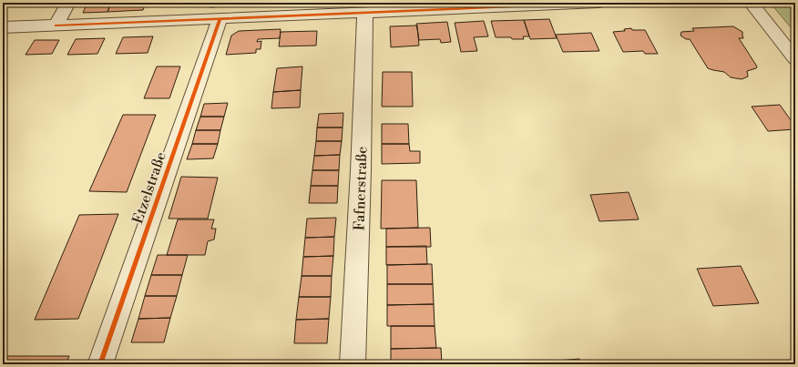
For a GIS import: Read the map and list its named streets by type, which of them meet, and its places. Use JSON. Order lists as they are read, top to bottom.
{
  "streets": {
    "street": ["Etzelstraße", "Fafnerstraße"]
  }
}
